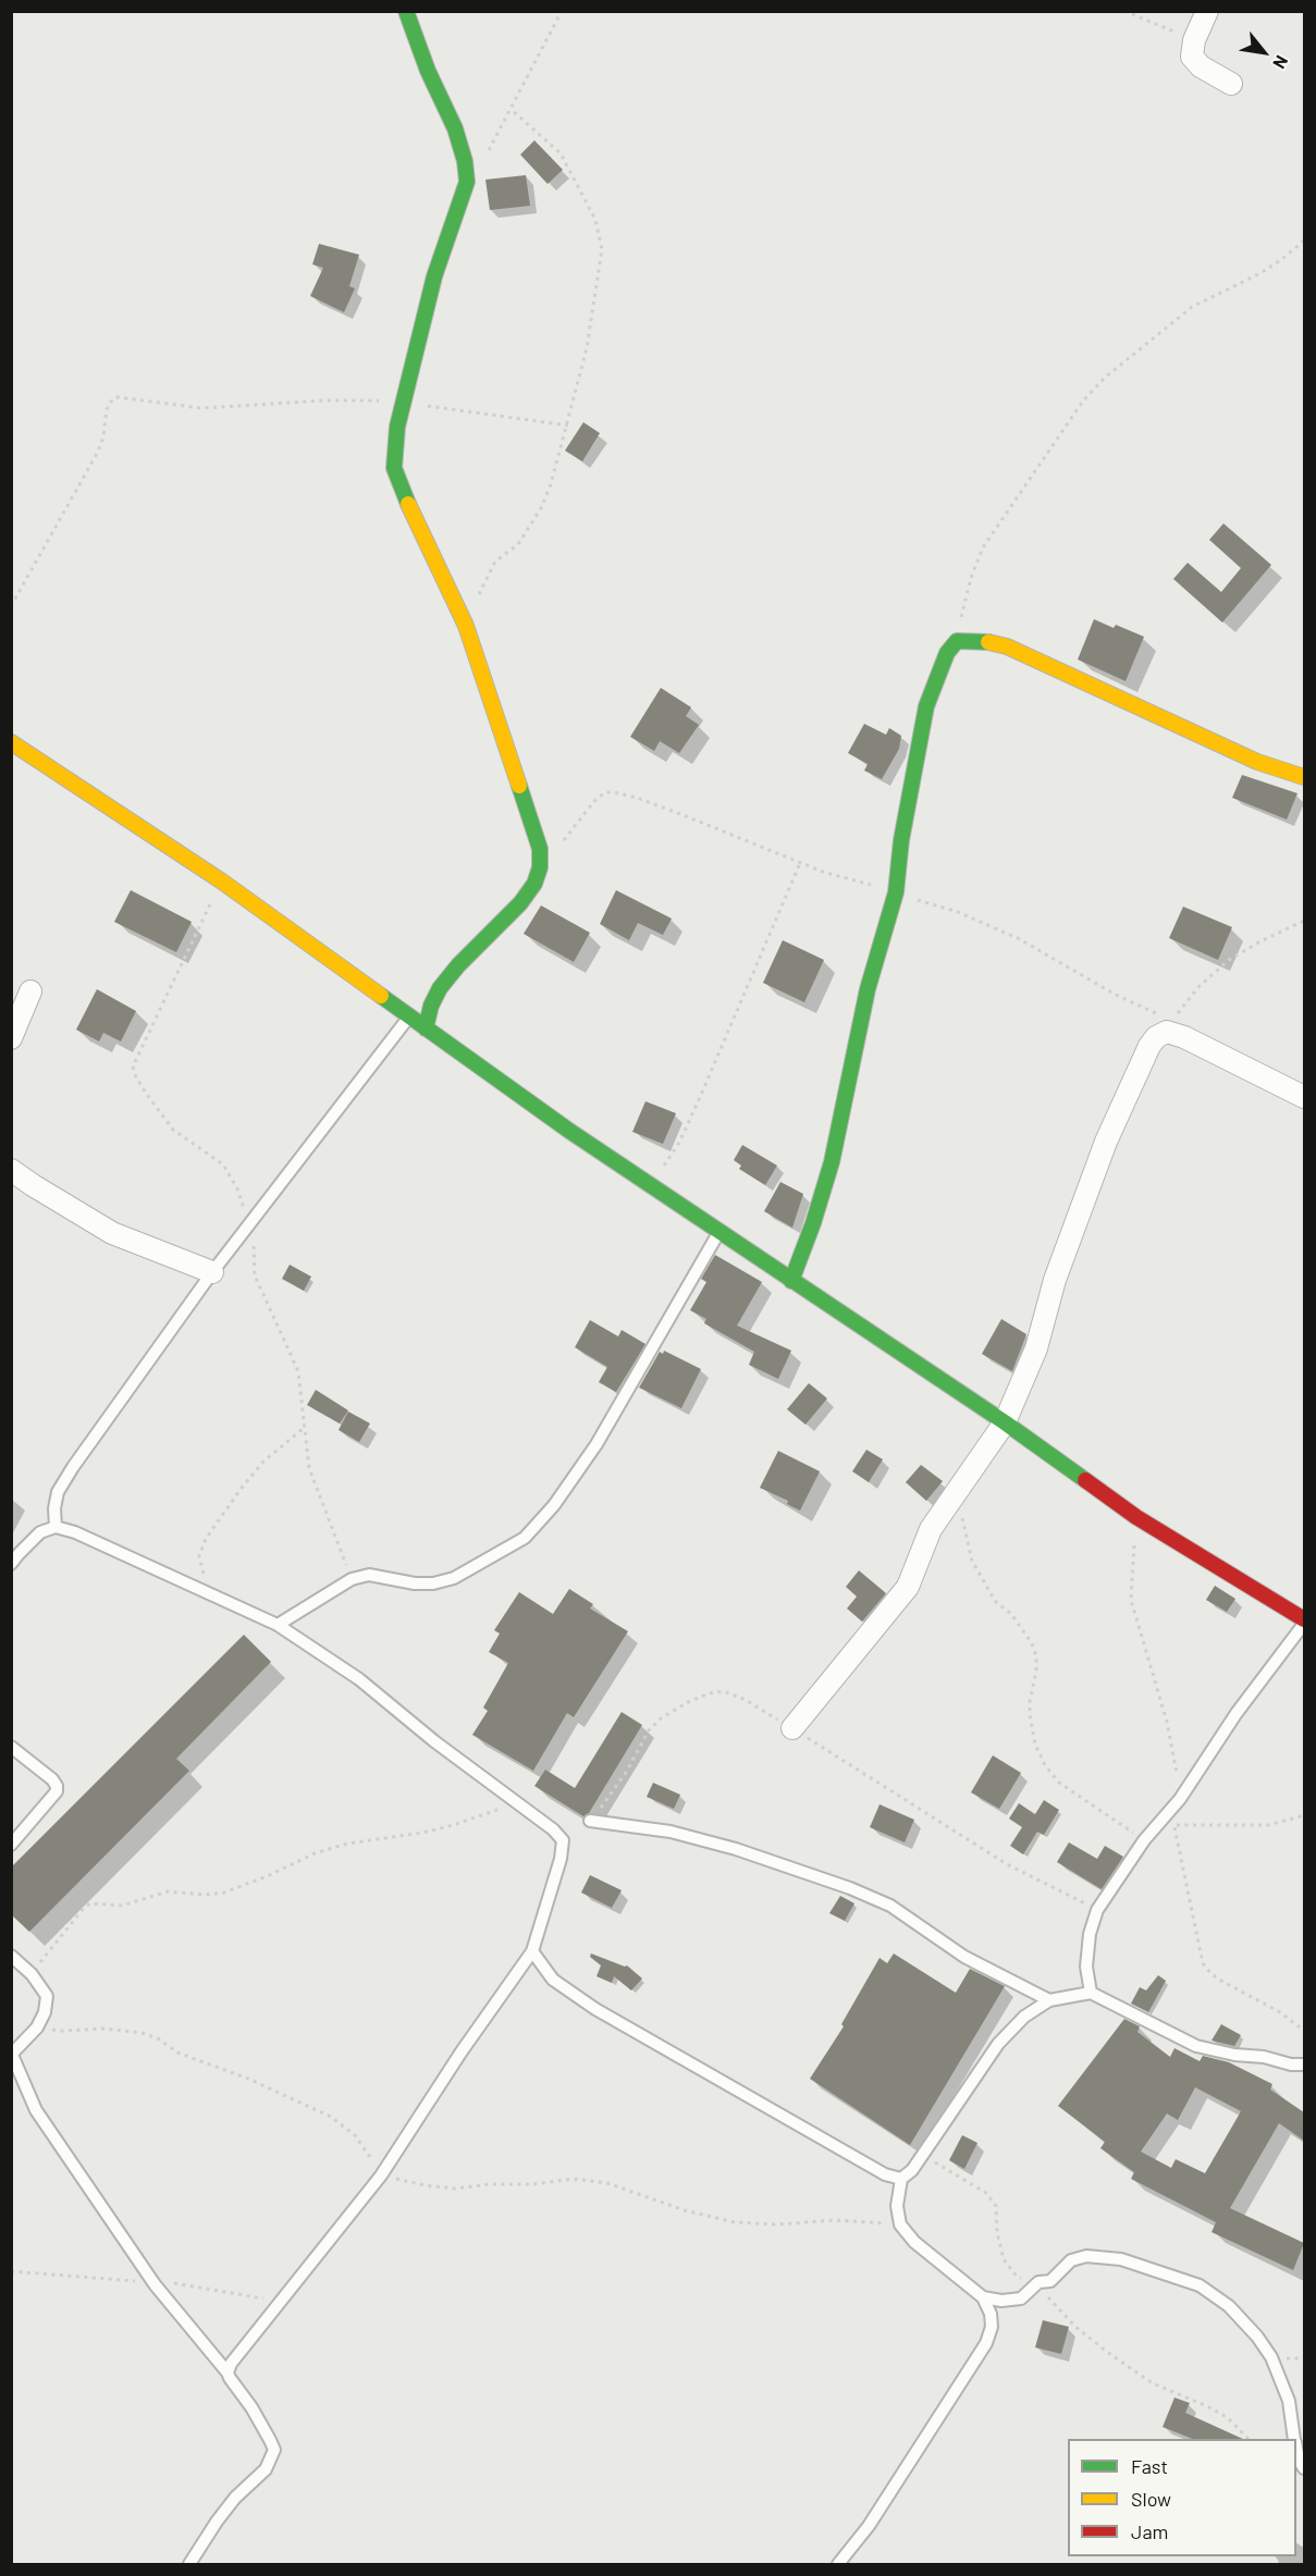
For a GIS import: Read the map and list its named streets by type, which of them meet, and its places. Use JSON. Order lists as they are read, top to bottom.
{
  "legend": ["Fast", "Slow", "Jam"],
  "north": "bottom right"
}
